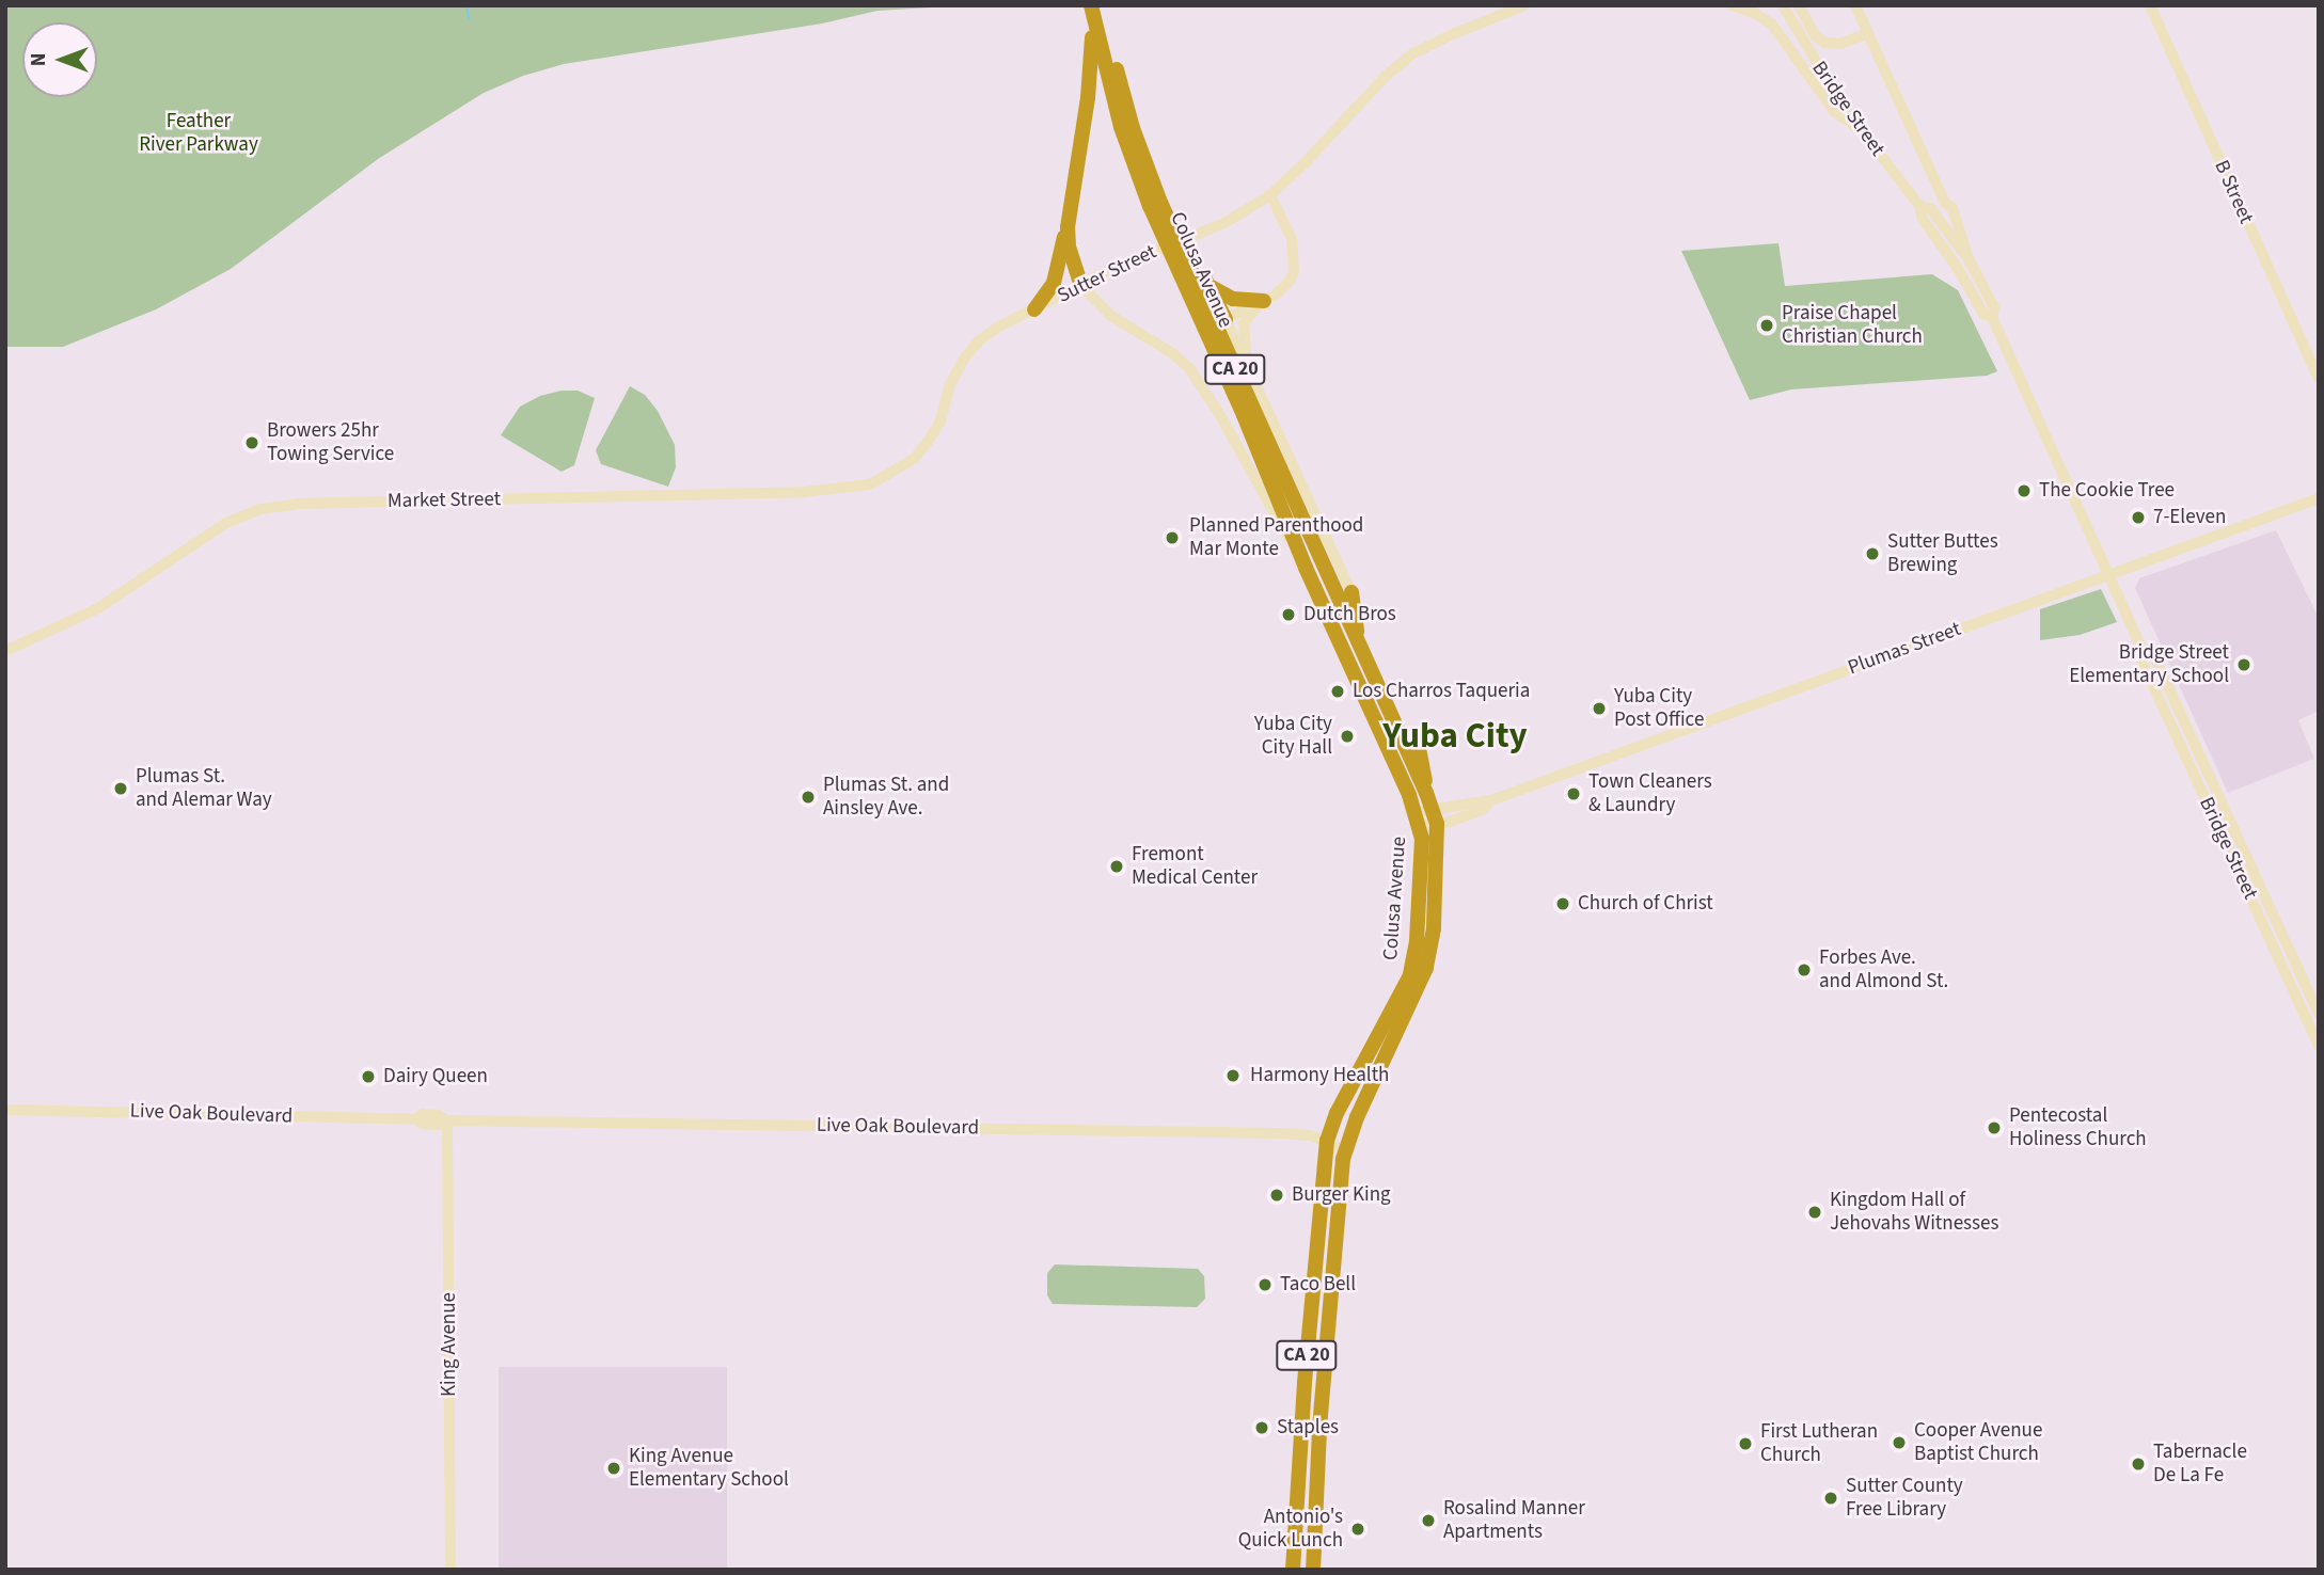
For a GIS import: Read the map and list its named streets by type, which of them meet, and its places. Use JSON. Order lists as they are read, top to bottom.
{
  "streets": {
    "highway": ["Colusa Avenue", "CA 20"],
    "main road": [
      "Bridge Street",
      "B Street",
      "Sutter Street",
      "Market Street",
      "Plumas Street",
      "Live Oak Boulevard",
      "King Avenue"
    ]
  },
  "crossings": [
    ["Bridge Street", "Plumas Street"],
    ["Colusa Avenue", "Plumas Street"],
    ["Colusa Avenue", "Live Oak Boulevard"],
    ["Sutter Street", "Market Street"],
    ["Live Oak Boulevard", "King Avenue"]
  ],
  "districts": ["Yuba City"],
  "parks": ["Feather River Parkway"],
  "places": [
    "Praise Chapel Christian Church",
    "Browers 25hr Towing Service",
    "The Cookie Tree",
    "7-Eleven",
    "Planned Parenthood Mar Monte",
    "Sutter Buttes Brewing",
    "Dutch Bros",
    "Bridge Street Elementary School",
    "Los Charros Taqueria",
    "Yuba City Post Office",
    "Yuba City City Hall",
    "Plumas St. and Alemar Way",
    "Town Cleaners & Laundry",
    "Plumas St. and Ainsley Ave.",
    "Fremont Medical Center",
    "Church of Christ",
    "Forbes Ave. and Almond St.",
    "Harmony Health",
    "Dairy Queen",
    "Pentecostal Holiness Church",
    "Burger King",
    "Kingdom Hall of Jehovahs Witnesses",
    "Taco Bell",
    "Staples",
    "Cooper Avenue Baptist Church",
    "First Lutheran Church",
    "Tabernacle De La Fe",
    "King Avenue Elementary School",
    "Sutter County Free Library",
    "Rosalind Manner Apartments",
    "Antonio's Quick Lunch"
  ],
  "north": "left"
}
